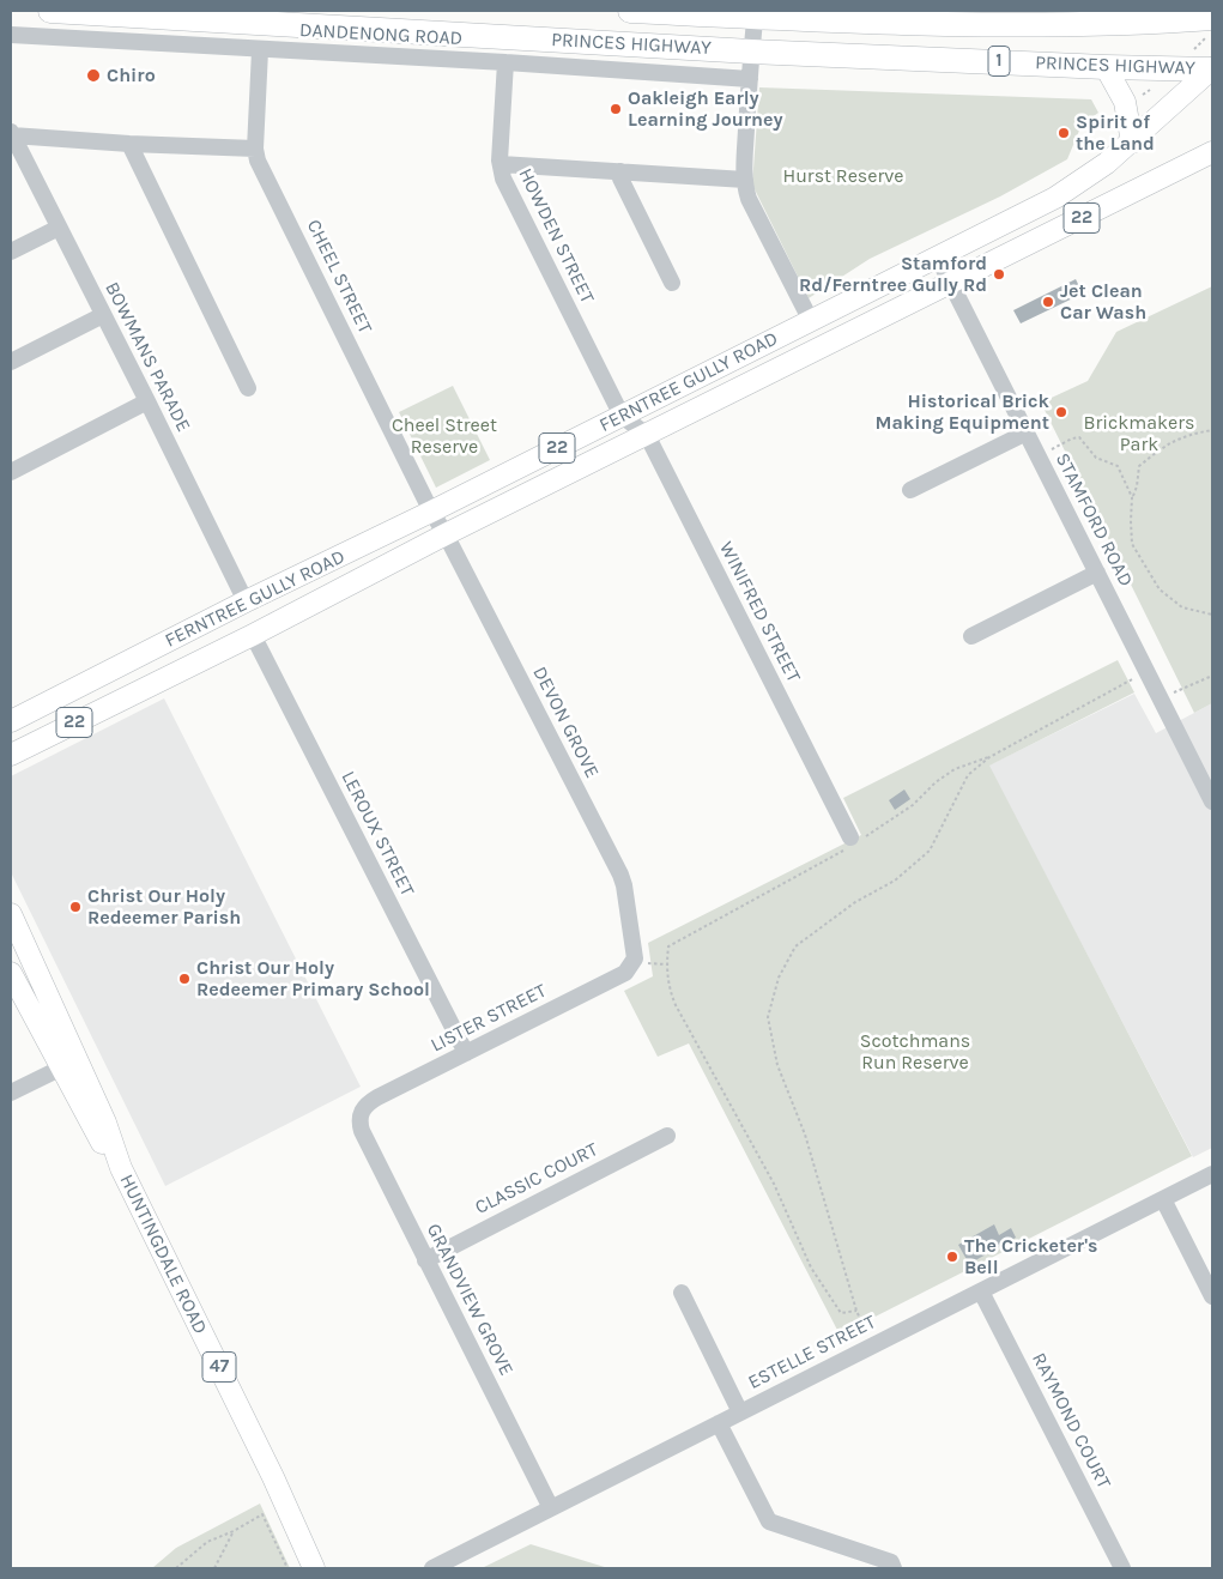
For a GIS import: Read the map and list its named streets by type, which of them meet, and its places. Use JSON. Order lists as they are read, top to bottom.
{
  "streets": {
    "highway": ["PRINCES HIGHWAY", "1"],
    "main road": [
      "22",
      "FERNTREE GULLY ROAD",
      "HUNTINGDALE ROAD",
      "47"
    ],
    "street": [
      "DANDENONG ROAD",
      "HOWDEN STREET",
      "CHEEL STREET",
      "BOWMANS PARADE",
      "STAMFORD ROAD",
      "WINIFRED STREET",
      "DEVON GROVE",
      "LEROUX STREET",
      "LISTER STREET",
      "CLASSIC COURT",
      "GRANDVIEW GROVE",
      "ESTELLE STREET",
      "RAYMOND COURT"
    ]
  },
  "crossings": [
    ["DANDENONG ROAD", "HOWDEN STREET"],
    ["DANDENONG ROAD", "CHEEL STREET"],
    ["PRINCES HIGHWAY", "FERNTREE GULLY ROAD"],
    ["HOWDEN STREET", "FERNTREE GULLY ROAD"],
    ["HOWDEN STREET", "WINIFRED STREET"],
    ["CHEEL STREET", "FERNTREE GULLY ROAD"],
    ["CHEEL STREET", "DEVON GROVE"],
    ["BOWMANS PARADE", "FERNTREE GULLY ROAD"],
    ["FERNTREE GULLY ROAD", "STAMFORD ROAD"],
    ["FERNTREE GULLY ROAD", "WINIFRED STREET"],
    ["FERNTREE GULLY ROAD", "DEVON GROVE"],
    ["FERNTREE GULLY ROAD", "LEROUX STREET"],
    ["DEVON GROVE", "LISTER STREET"],
    ["LEROUX STREET", "LISTER STREET"],
    ["LISTER STREET", "GRANDVIEW GROVE"],
    ["CLASSIC COURT", "GRANDVIEW GROVE"],
    ["GRANDVIEW GROVE", "ESTELLE STREET"],
    ["ESTELLE STREET", "RAYMOND COURT"]
  ],
  "parks": [
    "Hurst Reserve",
    "Brickmakers Park",
    "Cheel Street Reserve",
    "Scotchmans Run Reserve"
  ],
  "places": [
    "Chiro",
    "Oakleigh Early Learning Journey",
    "Spirit of the Land",
    "Stamford Rd/Ferntree Gully Rd",
    "Jet Clean Car Wash",
    "Historical Brick Making Equipment",
    "Christ Our Holy Redeemer Parish",
    "Christ Our Holy Redeemer Primary School",
    "The Cricketer's Bell"
  ]
}
